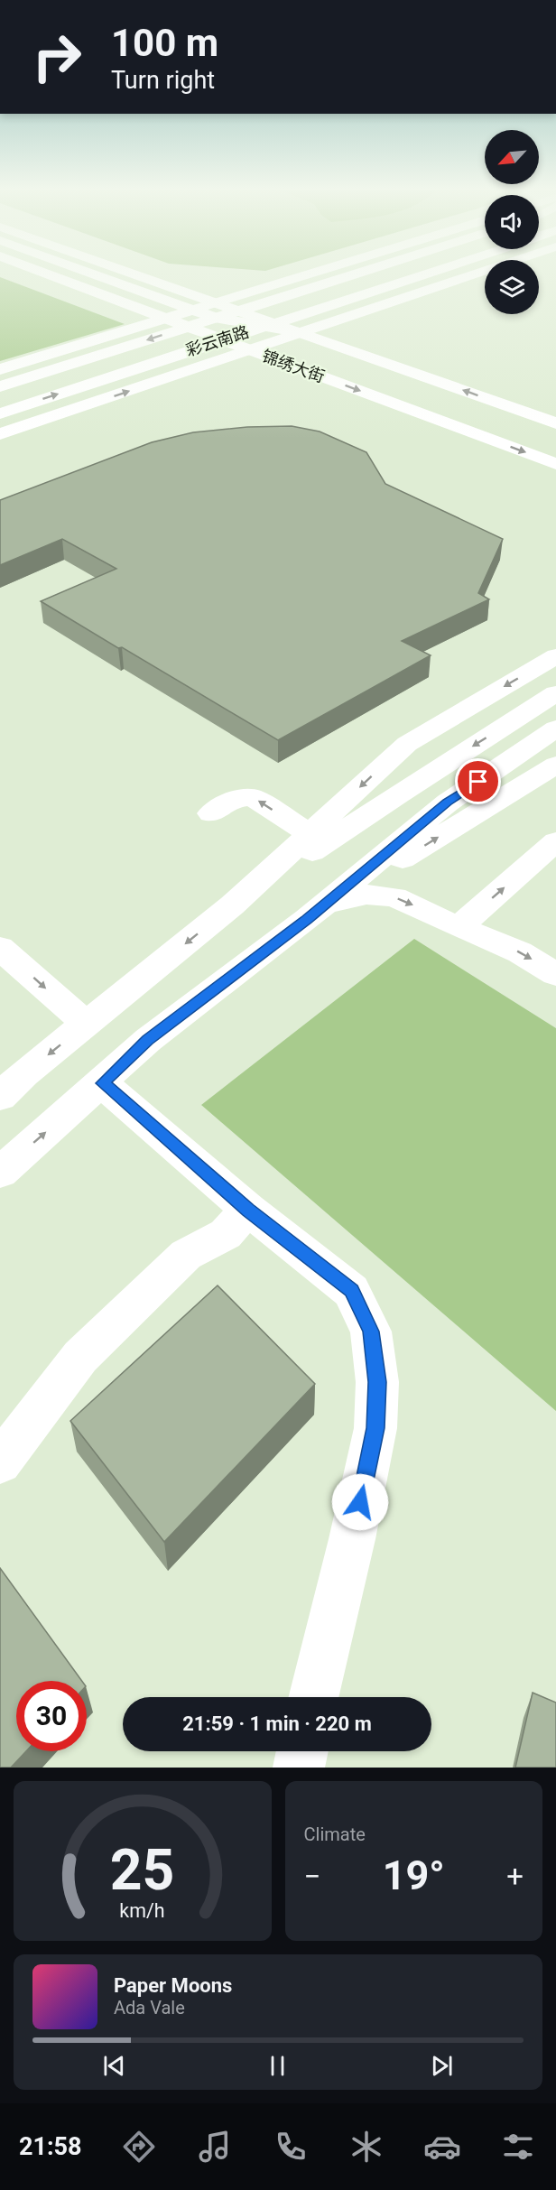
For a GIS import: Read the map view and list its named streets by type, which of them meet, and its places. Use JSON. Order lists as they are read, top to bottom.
{
  "streets": {
    "street": ["彩云南路", "锦绣大街"]
  },
  "crossings": [
    ["彩云南路", "锦绣大街"]
  ],
  "north": "bottom left",
  "page": {
    "turn": ["100 m", "Turn right"],
    "limit": "30",
    "trip": "21:59 · 1 min · 220 m",
    "tile": "Climate",
    "heat": ["−", "19°", "+"],
    "song": ["Paper Moons", "Ada Vale"],
    "tabs": "21:58",
    "gauge": ["25", "km/h"]
  }
}
